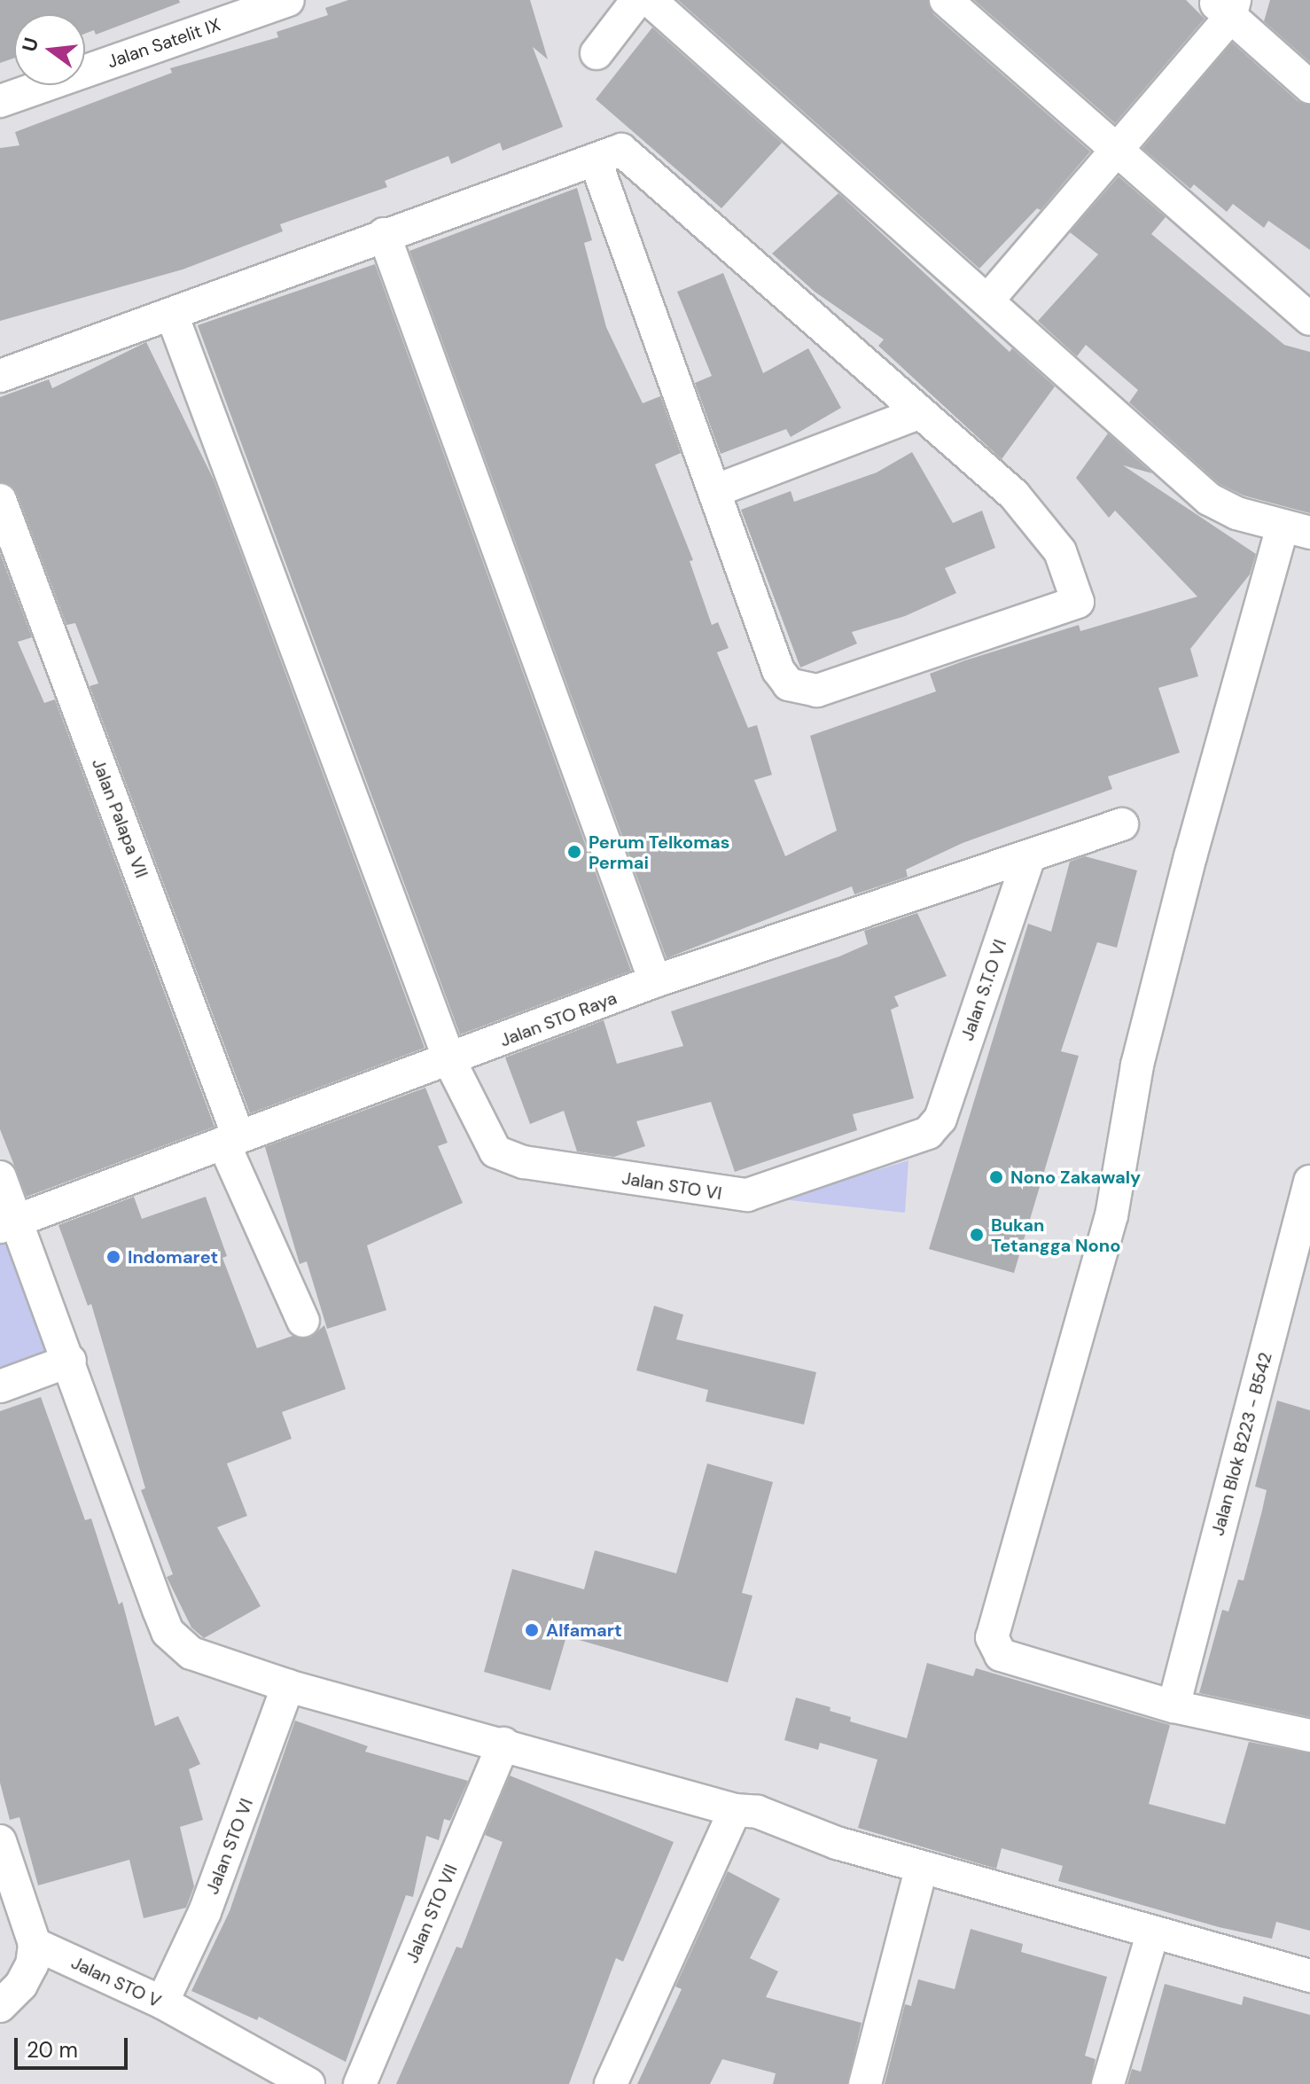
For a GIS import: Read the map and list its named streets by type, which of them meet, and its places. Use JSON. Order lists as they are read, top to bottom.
{
  "streets": {
    "street": [
      "Jalan Satelit IX",
      "Jalan Palapa VII",
      "Jalan S.T.O VI",
      "Jalan STO Raya",
      "Jalan STO VI",
      "Jalan Blok B223 - B542",
      "Jalan STO VII",
      "Jalan STO V"
    ]
  },
  "crossings": [
    ["Jalan Palapa VII", "Jalan STO Raya"],
    ["Jalan S.T.O VI", "Jalan STO Raya"],
    ["Jalan S.T.O VI", "Jalan STO VI"],
    ["Jalan STO Raya", "Jalan STO VI"],
    ["Jalan STO VI", "Jalan STO V"]
  ],
  "places": [
    "Perum Telkomas Permai",
    "Nono Zakawaly",
    "Bukan Tetangga Nono",
    "Indomaret",
    "Alfamart"
  ],
  "scale_bar": "20 m",
  "north": "left"
}
